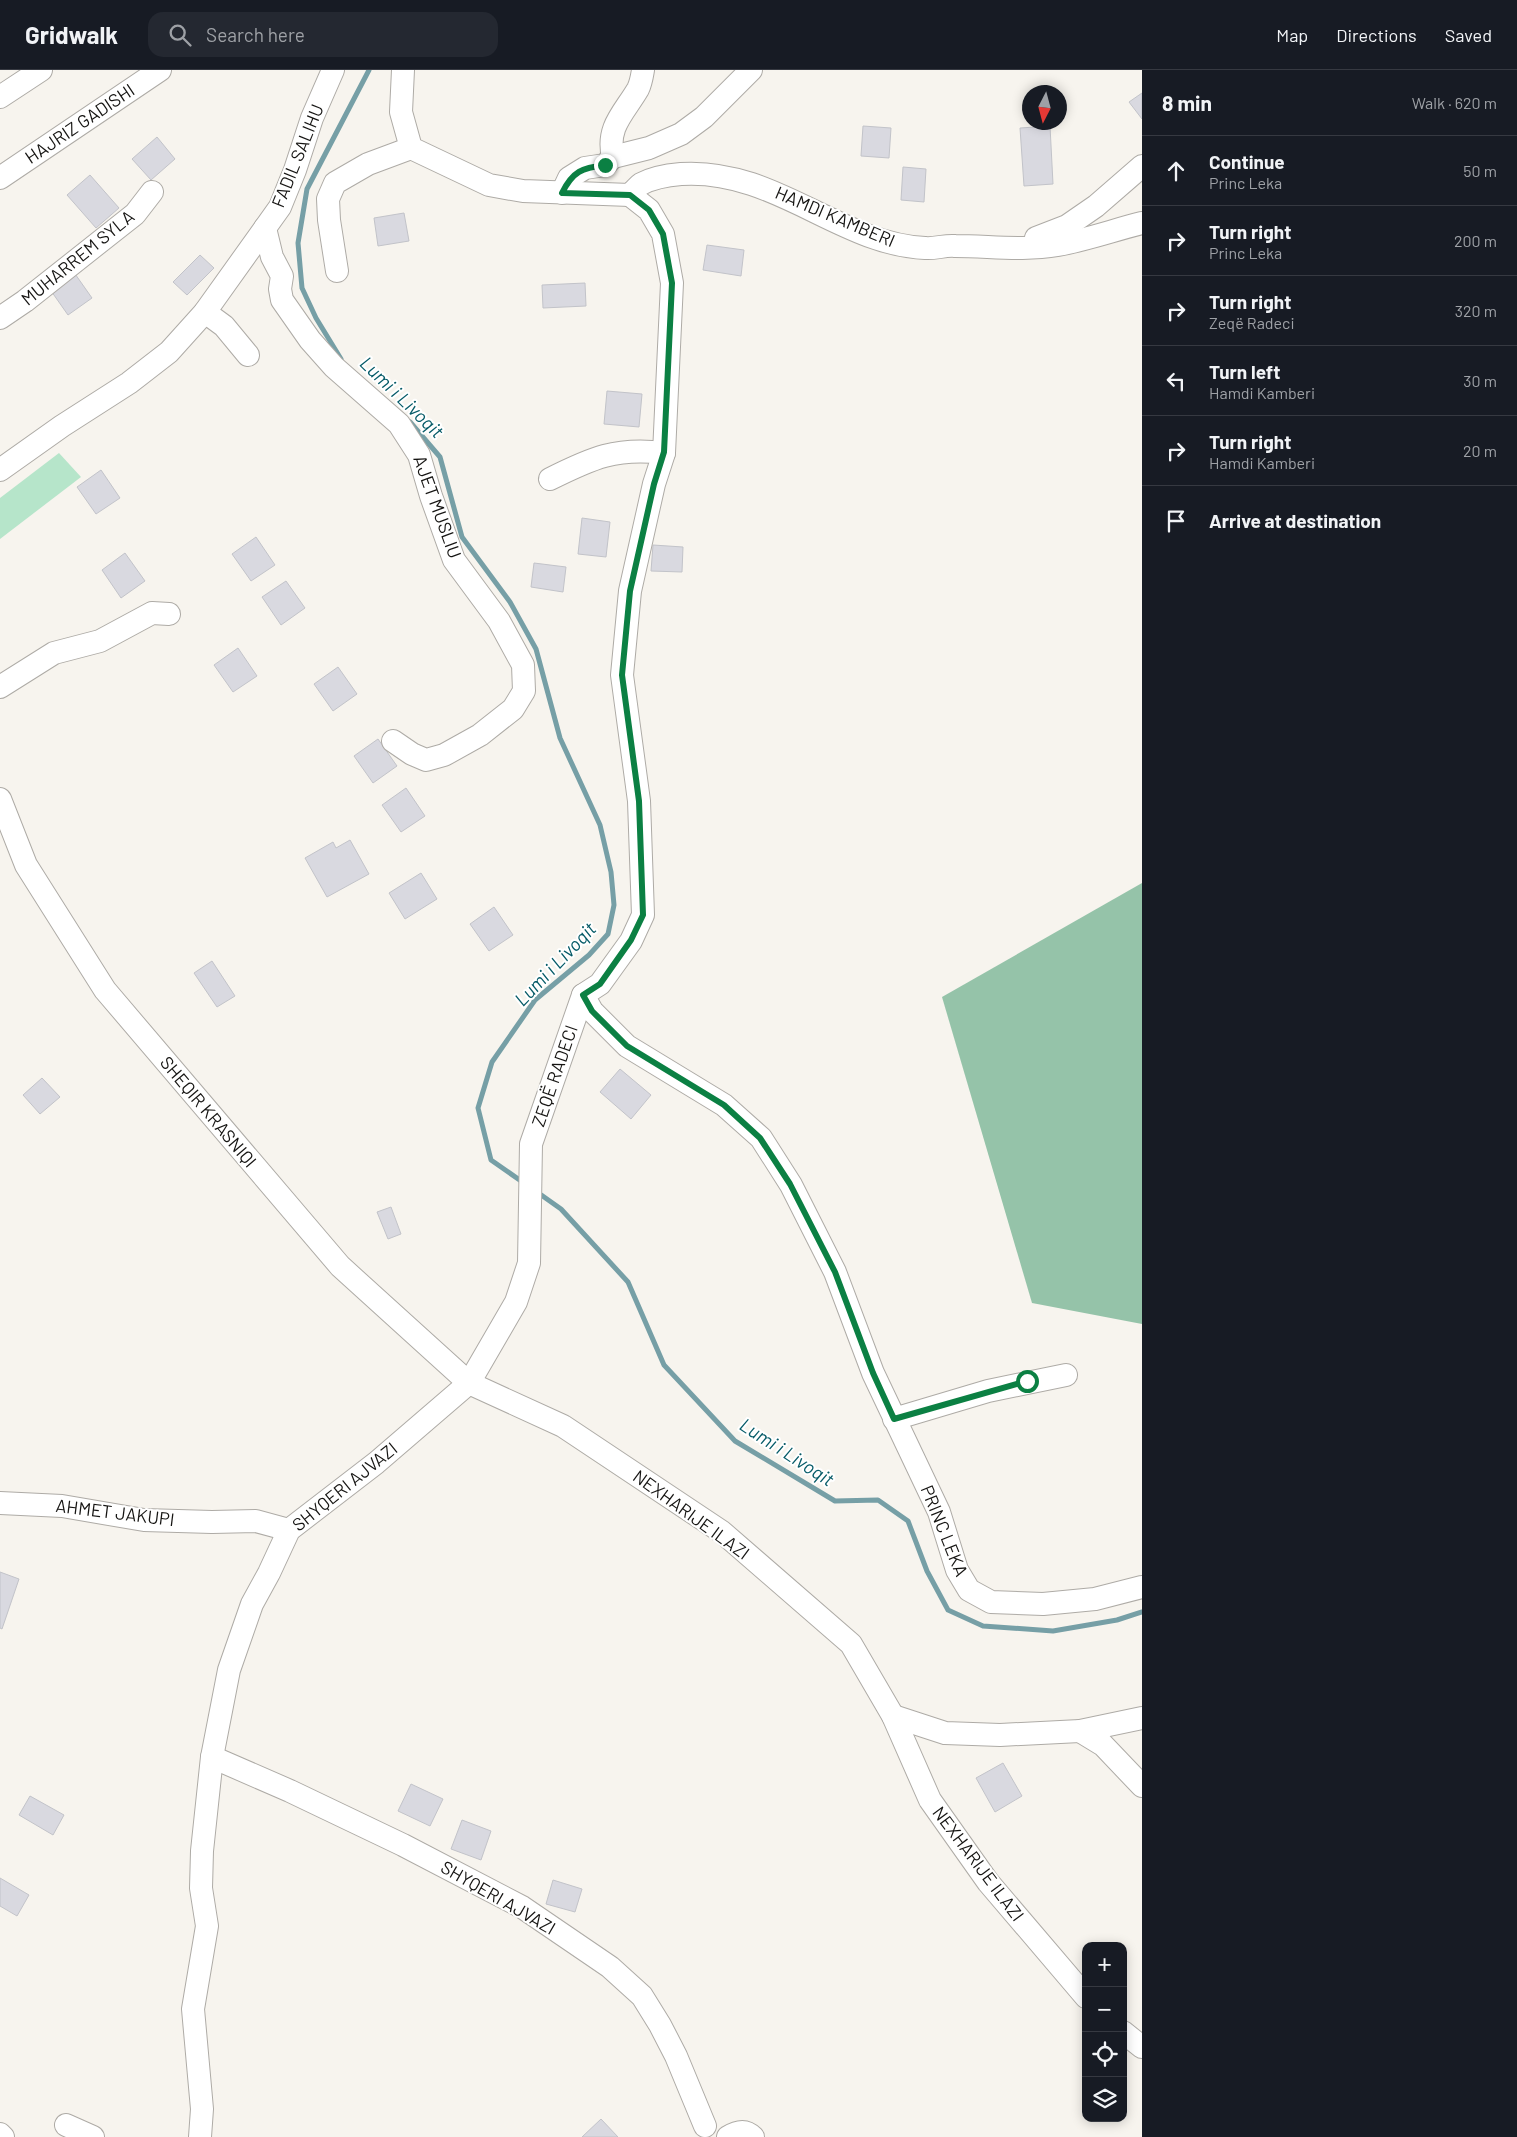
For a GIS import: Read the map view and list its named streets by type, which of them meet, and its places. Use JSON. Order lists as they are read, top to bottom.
{
  "streets": {
    "street": [
      "HAJRIZ GADISHI",
      "FADIL SALIHU",
      "HAMDI KAMBERI",
      "MUHARREM SYLA",
      "AJET MUSLIU",
      "ZEQË RADECI",
      "SHEQIR KRASNIQI",
      "SHYQERI AJVAZI",
      "AHMET JAKUPI",
      "NEXHARIJE ILAZI",
      "PRINC LEKA"
    ]
  },
  "crossings": [
    ["FADIL SALIHU", "AJET MUSLIU"],
    ["ZEQË RADECI", "SHEQIR KRASNIQI"],
    ["ZEQË RADECI", "SHYQERI AJVAZI"],
    ["ZEQË RADECI", "NEXHARIJE ILAZI"],
    ["ZEQË RADECI", "PRINC LEKA"],
    ["SHEQIR KRASNIQI", "SHYQERI AJVAZI"],
    ["SHEQIR KRASNIQI", "NEXHARIJE ILAZI"],
    ["SHYQERI AJVAZI", "AHMET JAKUPI"],
    ["SHYQERI AJVAZI", "NEXHARIJE ILAZI"]
  ],
  "water": ["Lumi i Livoqit"],
  "north": "bottom",
  "page": {
    "header": "Gridwalk",
    "search": "Search here",
    "nav": ["Map", "Directions", "Saved"],
    "heading": ["8 min", "Walk · 620 m"],
    "list": [
      ["Continue", "Princ Leka", "50 m"],
      ["Turn right", "Princ Leka", "200 m"],
      ["Turn right", "Zeqë Radeci", "320 m"],
      ["Turn left", "Hamdi Kamberi", "30 m"],
      ["Turn right", "Hamdi Kamberi", "20 m"],
      "Arrive at destination"
    ],
    "map_buttons": ["+", "−"]
  }
}
